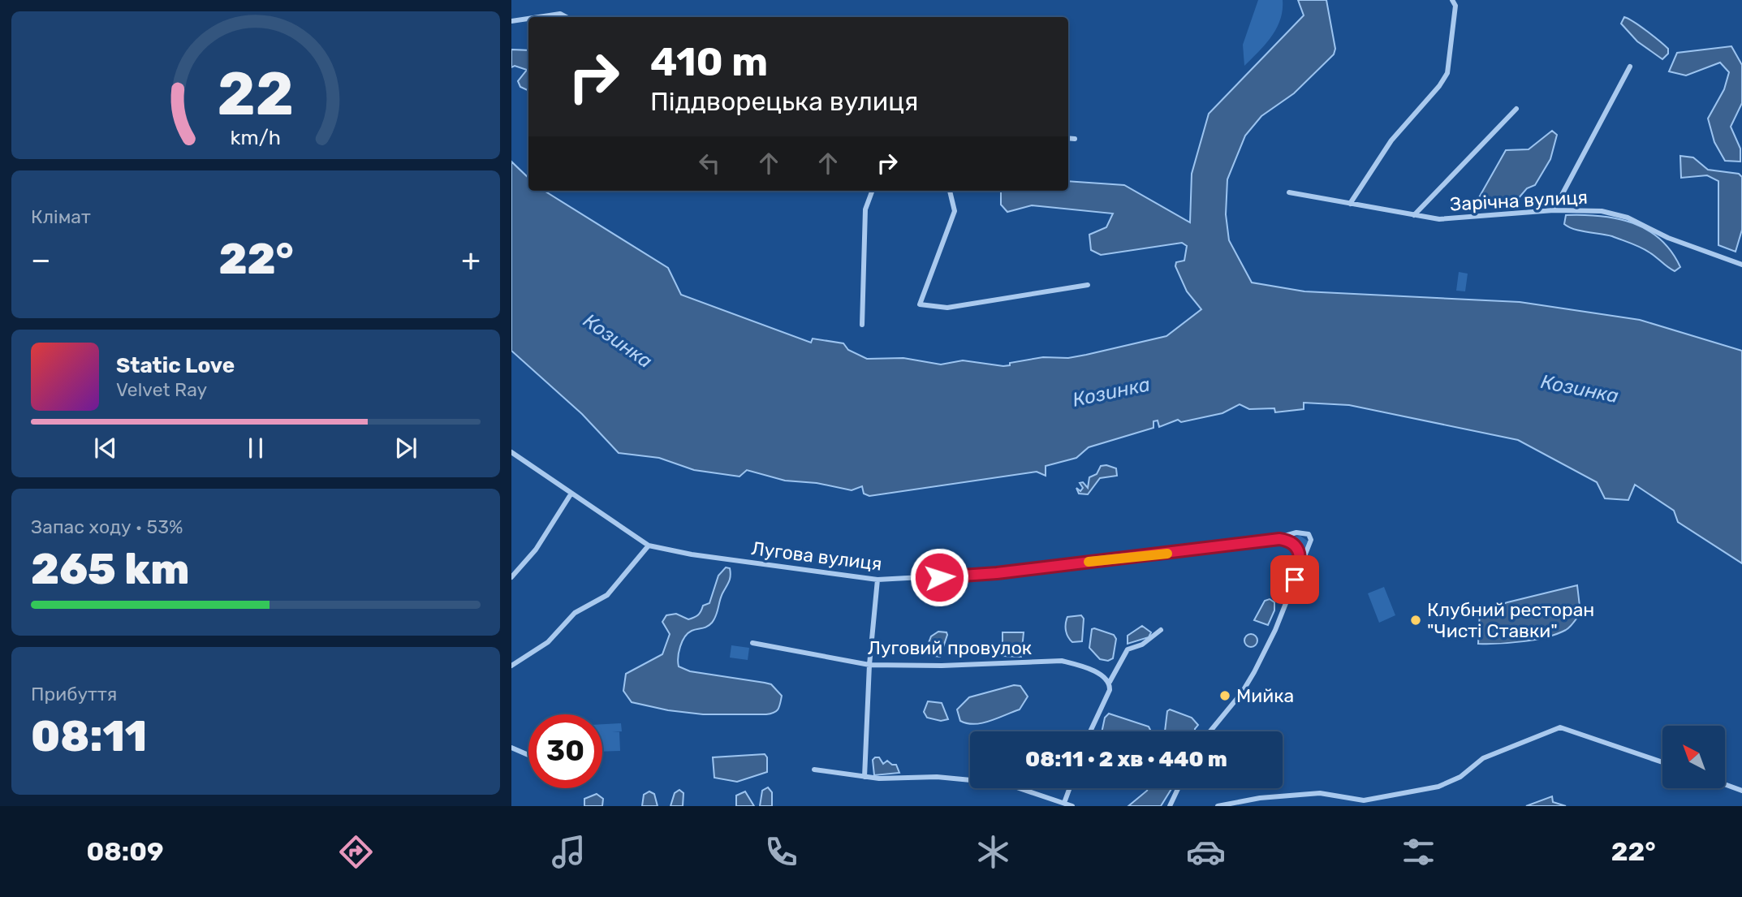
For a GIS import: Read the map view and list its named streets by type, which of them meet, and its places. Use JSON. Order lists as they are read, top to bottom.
{
  "streets": {
    "street": ["Зарічна вулиця", "Лугова вулиця", "Луговий провулок"]
  },
  "water": ["Козинка"],
  "places": ["Клубний ресторан \"Чисті Ставки\"", "Мийка"],
  "north": "top left",
  "page": {
    "turn": ["410 m", "Піддворецька вулиця"],
    "tile": [
      "Клімат",
      ["Запас ходу · 53%", "265 km"],
      ["Прибуття", "08:11"]
    ],
    "heat": ["−", "22°", "+"],
    "song": ["Static Love", "Velvet Ray"],
    "limit": "30",
    "trip": "08:11 · 2 хв · 440 m",
    "tabs": ["08:09", "22°"],
    "gauge": ["22", "km/h"]
  }
}
